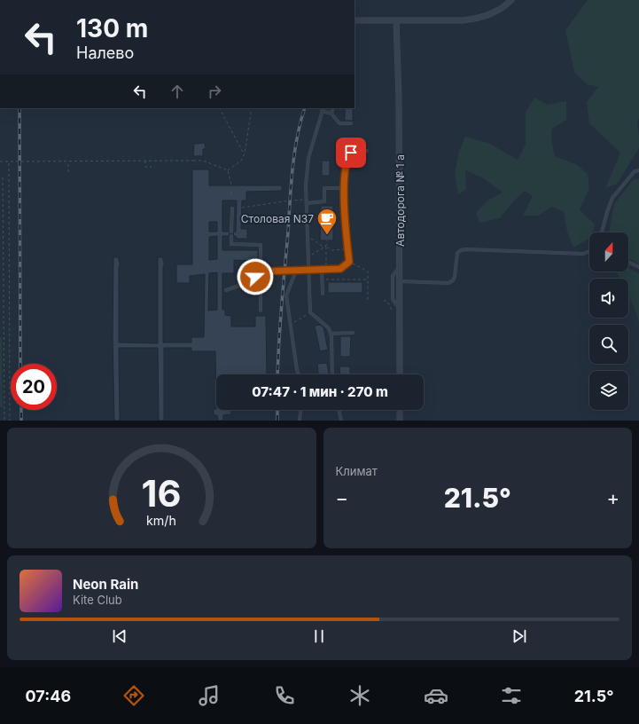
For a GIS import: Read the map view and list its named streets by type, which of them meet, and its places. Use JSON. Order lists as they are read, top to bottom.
{
  "streets": {
    "street": ["Автодорога № 1 а"]
  },
  "places": {
    "cafe": ["Столовая N37"]
  },
  "north": "top",
  "page": {
    "turn": ["130 m", "Налево"],
    "limit": "20",
    "trip": "07:47 · 1 мин · 270 m",
    "tile": "Климат",
    "heat": ["−", "21.5°", "+"],
    "song": ["Neon Rain", "Kite Club"],
    "tabs": ["07:46", "21.5°"],
    "gauge": ["16", "km/h"]
  }
}
